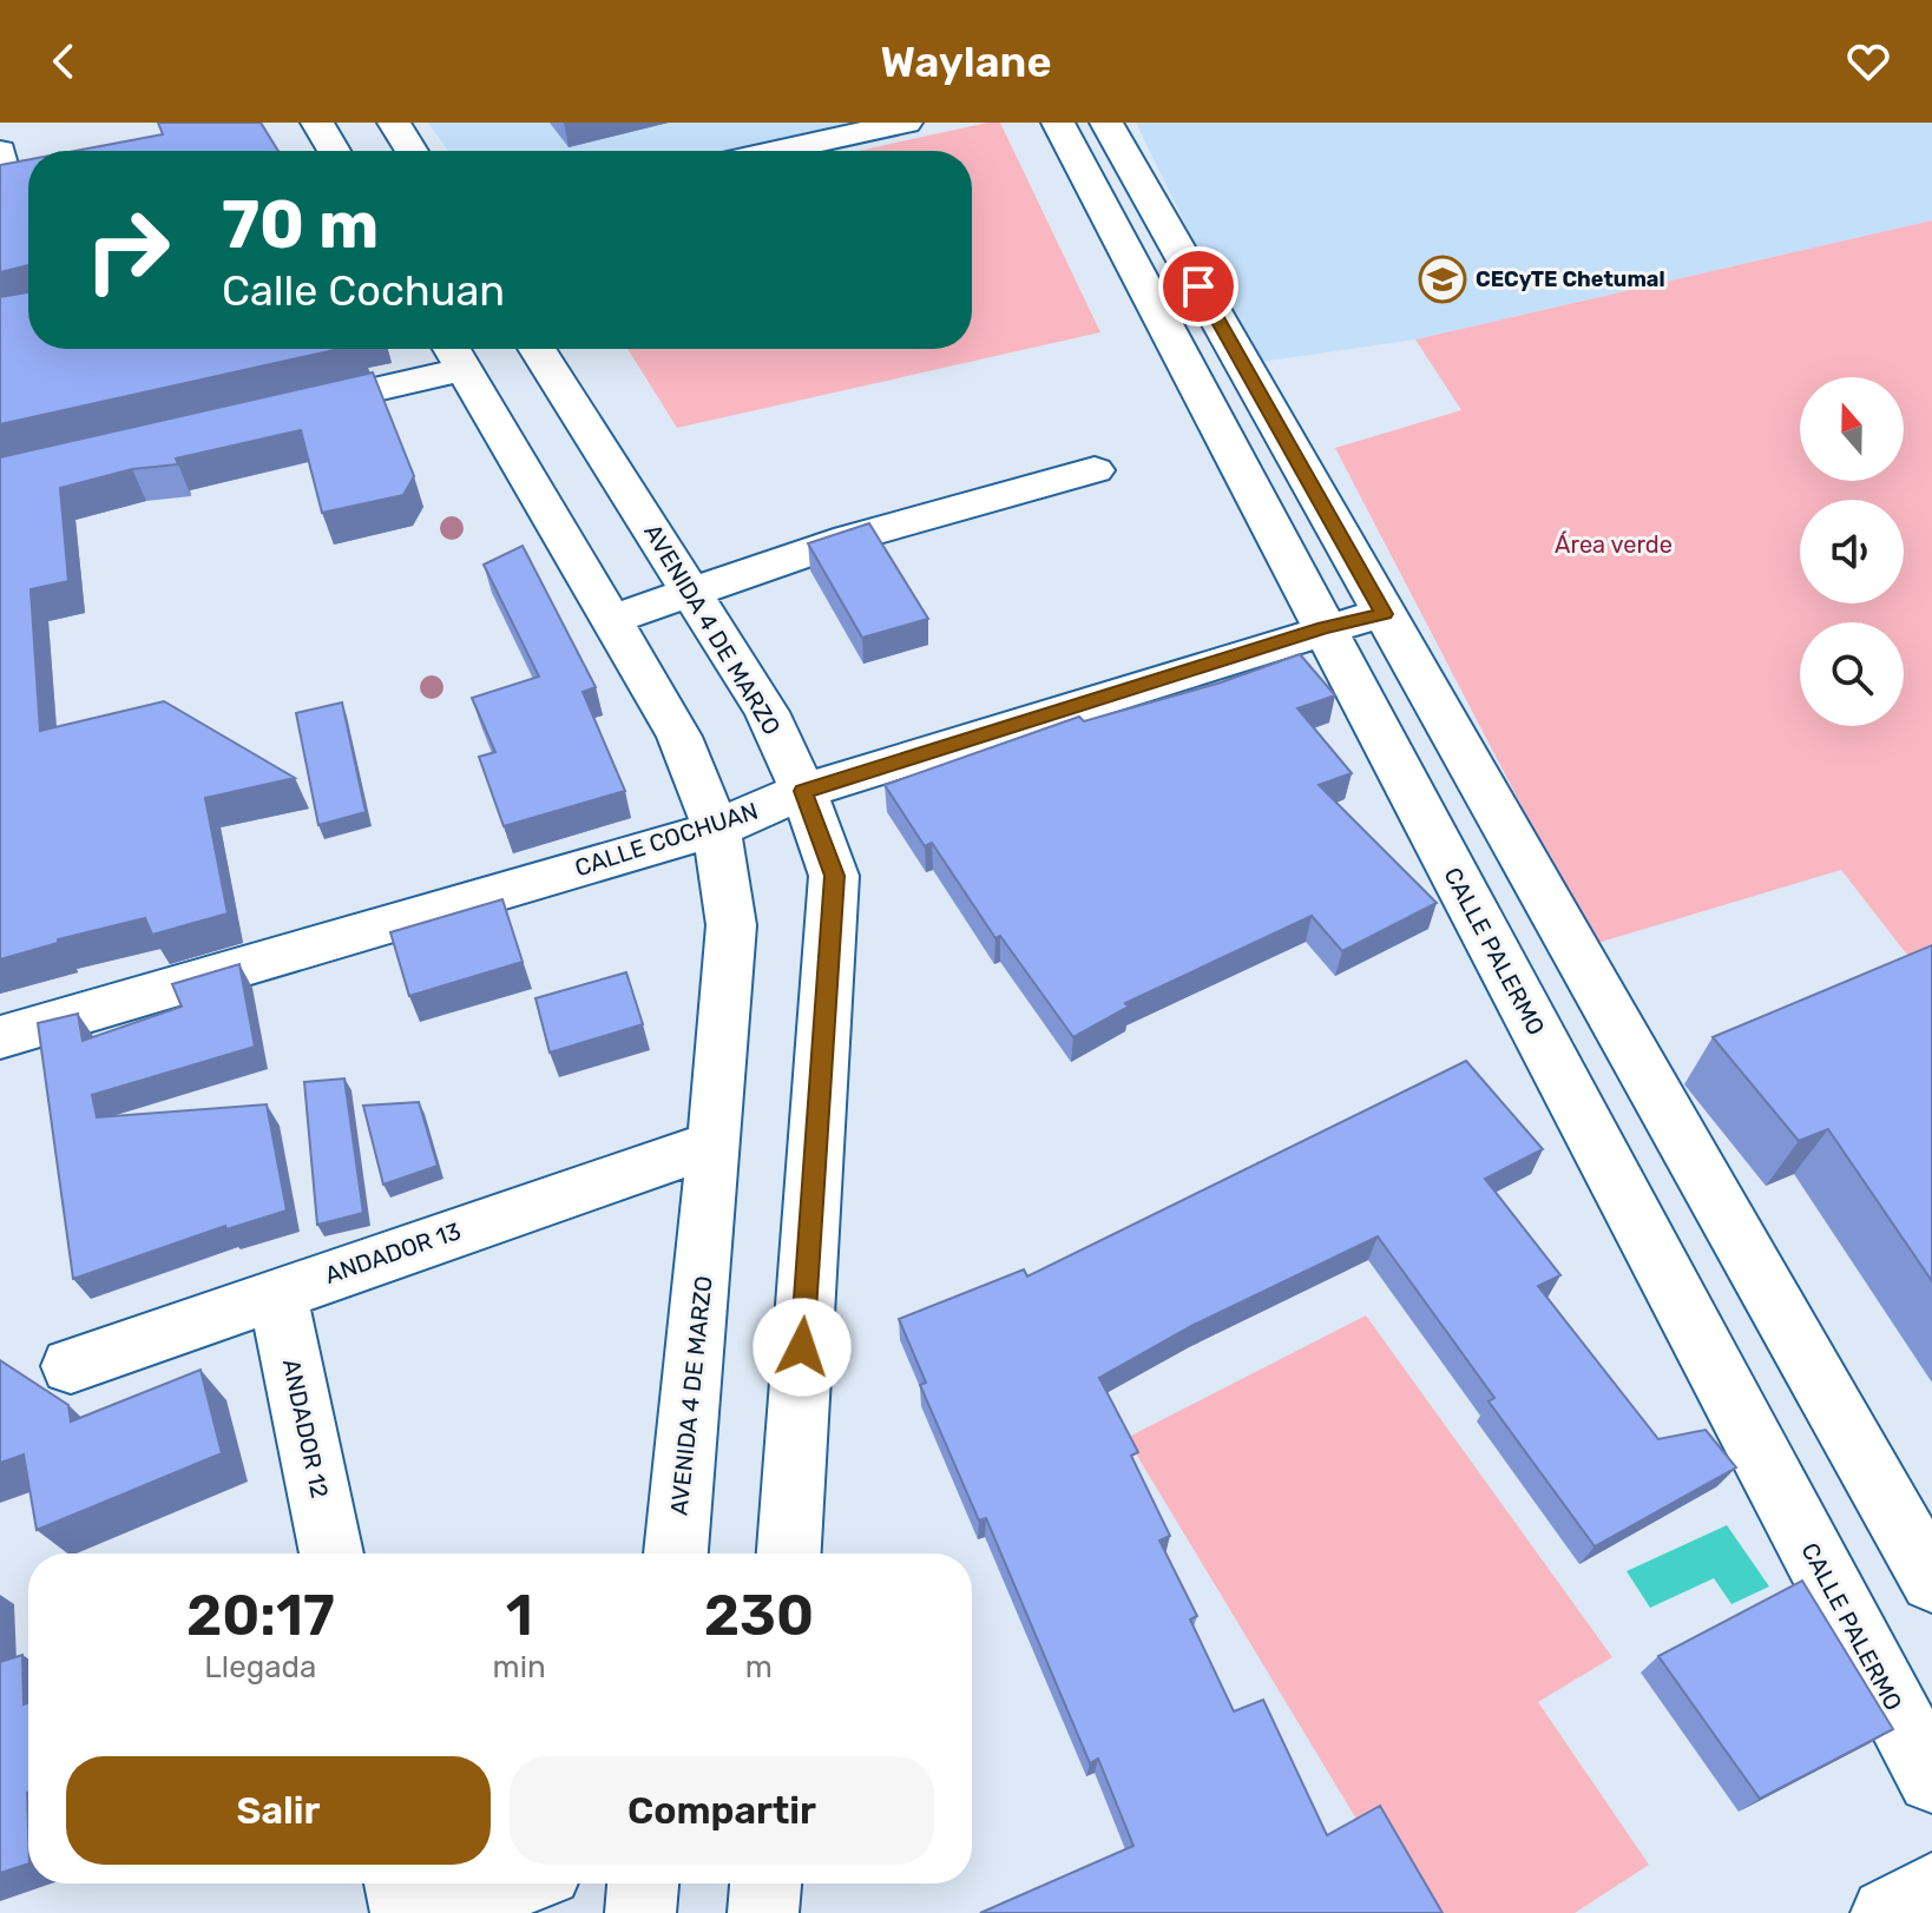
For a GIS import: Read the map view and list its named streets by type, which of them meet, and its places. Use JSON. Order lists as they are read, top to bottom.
{
  "streets": {
    "street": [
      "AVENIDA 4 DE MARZO",
      "CALLE COCHUAN",
      "CALLE PALERMO",
      "ANDADOR 13",
      "ANDADOR 12"
    ]
  },
  "crossings": [
    ["AVENIDA 4 DE MARZO", "CALLE COCHUAN"],
    ["AVENIDA 4 DE MARZO", "ANDADOR 13"],
    ["CALLE COCHUAN", "CALLE PALERMO"],
    ["ANDADOR 13", "ANDADOR 12"]
  ],
  "parks": ["Área verde"],
  "places": {
    "school or university": ["CECyTE Chetumal"]
  },
  "north": "top",
  "page": {
    "header": "Waylane",
    "turn": ["70 m", "Calle Cochuan"],
    "eta": [
      "20:17",
      "Llegada",
      "1",
      "min",
      "230",
      "m"
    ],
    "buttons": ["Salir", "Compartir"]
  }
}
